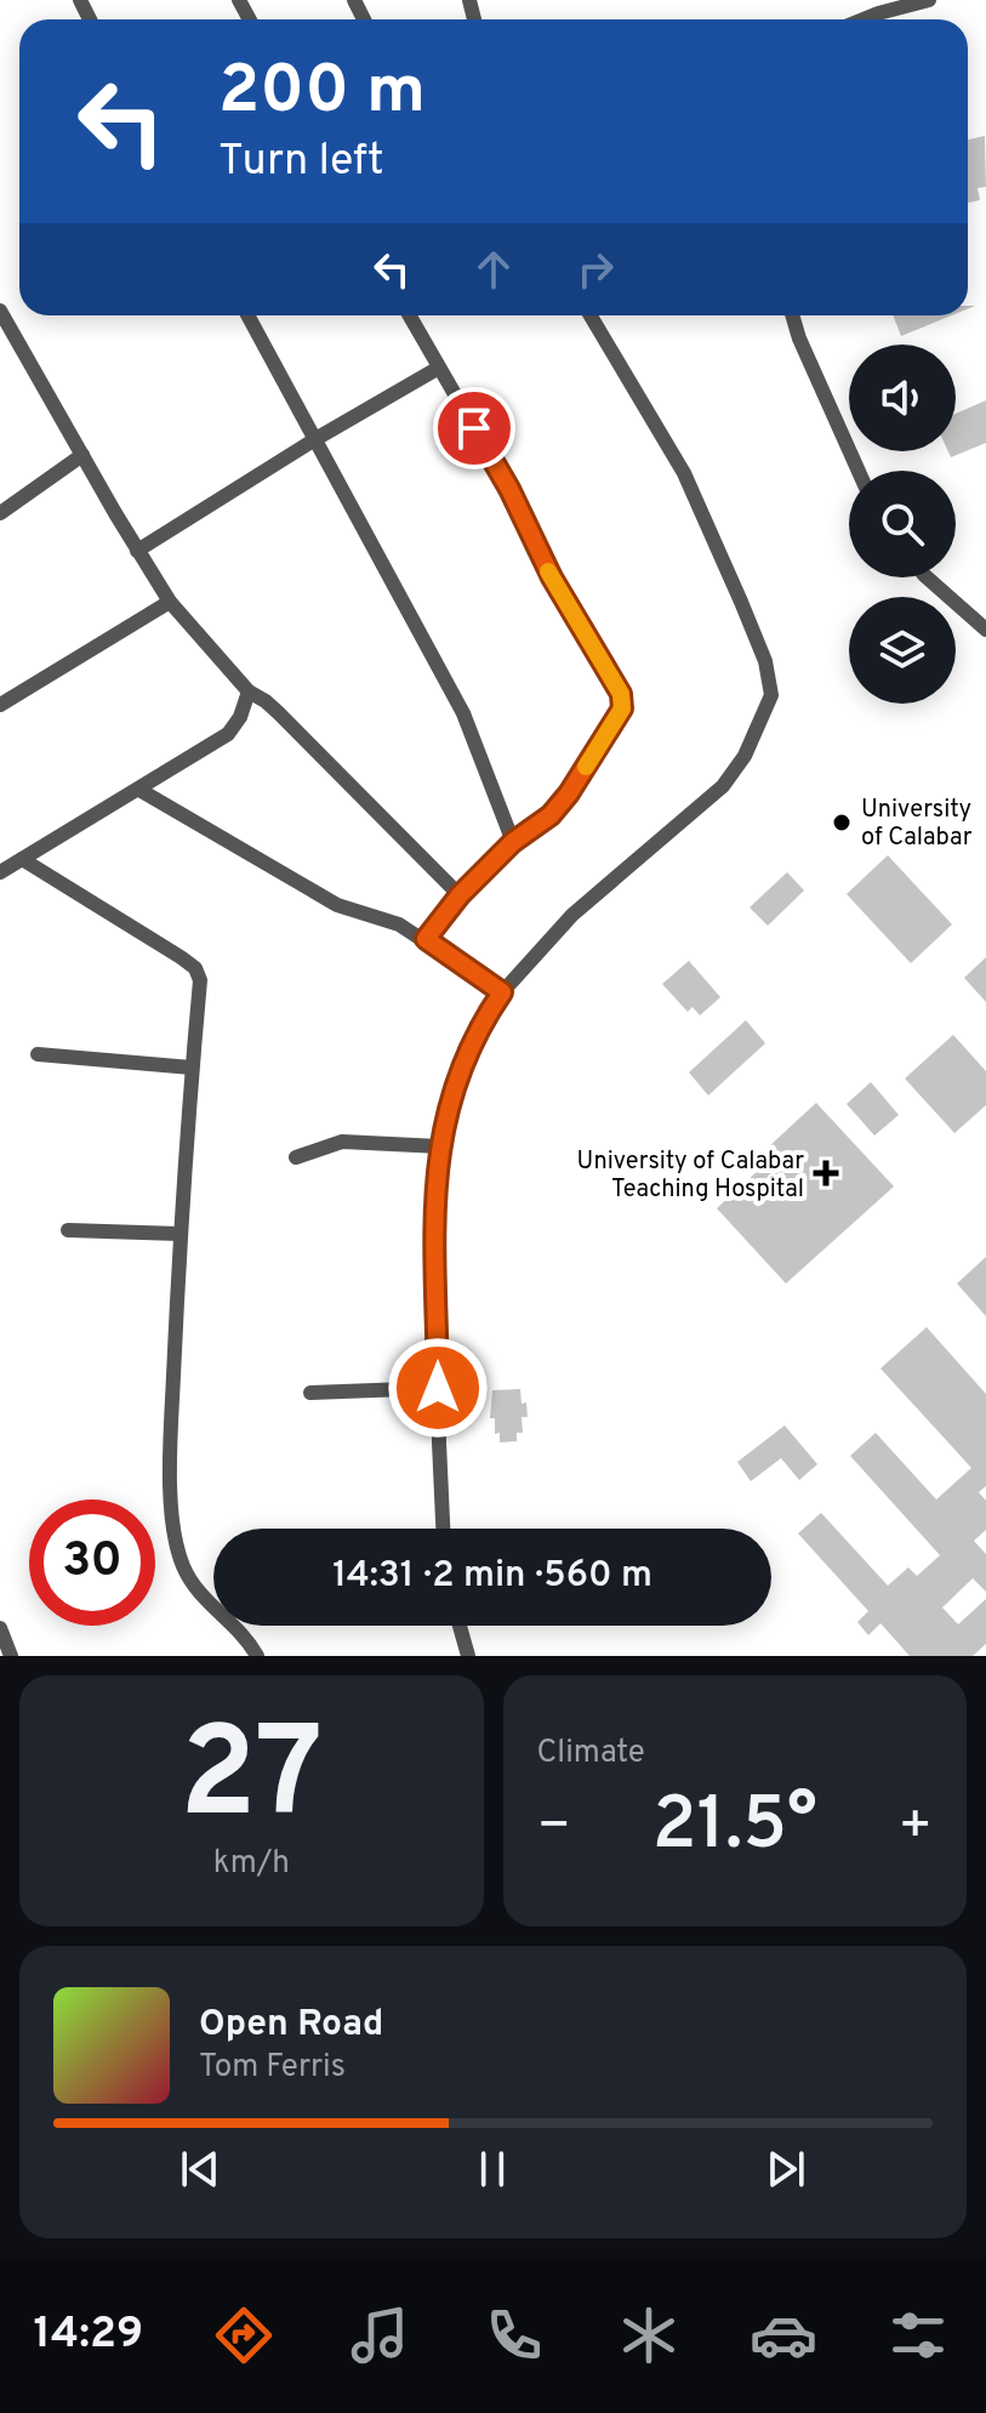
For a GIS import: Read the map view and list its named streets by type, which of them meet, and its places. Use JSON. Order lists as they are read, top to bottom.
{
  "places": {
    "other": ["University of Calabar"],
    "health": ["University of Calabar Teaching Hospital"]
  },
  "page": {
    "turn": ["200 m", "Turn left"],
    "limit": "30",
    "trip": "14:31 · 2 min · 560 m",
    "tile": [
      ["27", "km/h"],
      "Climate"
    ],
    "heat": ["−", "21.5°", "+"],
    "song": ["Open Road", "Tom Ferris"],
    "tabs": "14:29"
  }
}
